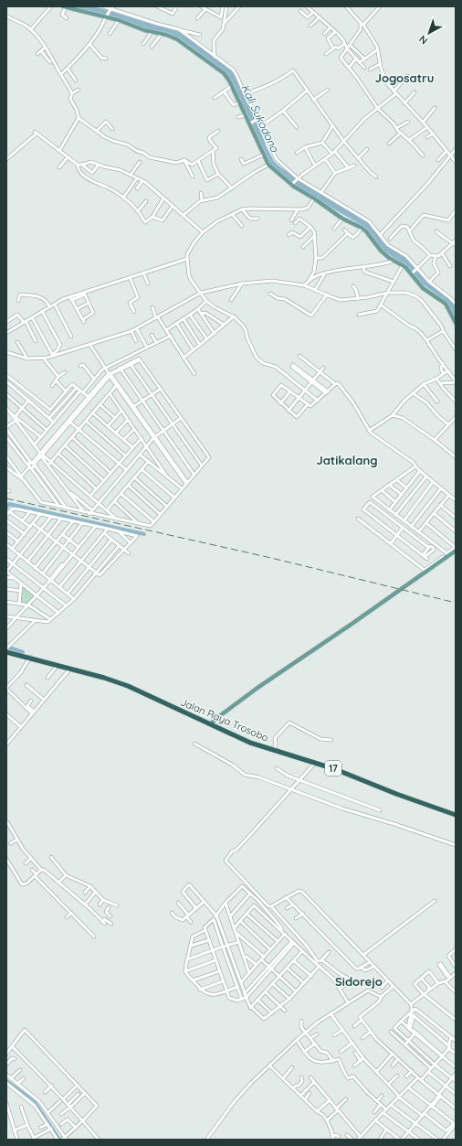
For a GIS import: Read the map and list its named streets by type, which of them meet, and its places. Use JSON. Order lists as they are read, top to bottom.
{
  "streets": {
    "highway": ["Jalan Raya Trosobo", "17"]
  },
  "districts": ["Jogosatru", "Jatikalang", "Sidorejo"],
  "water": ["Kali Sukodono"],
  "north": "bottom left"
}
